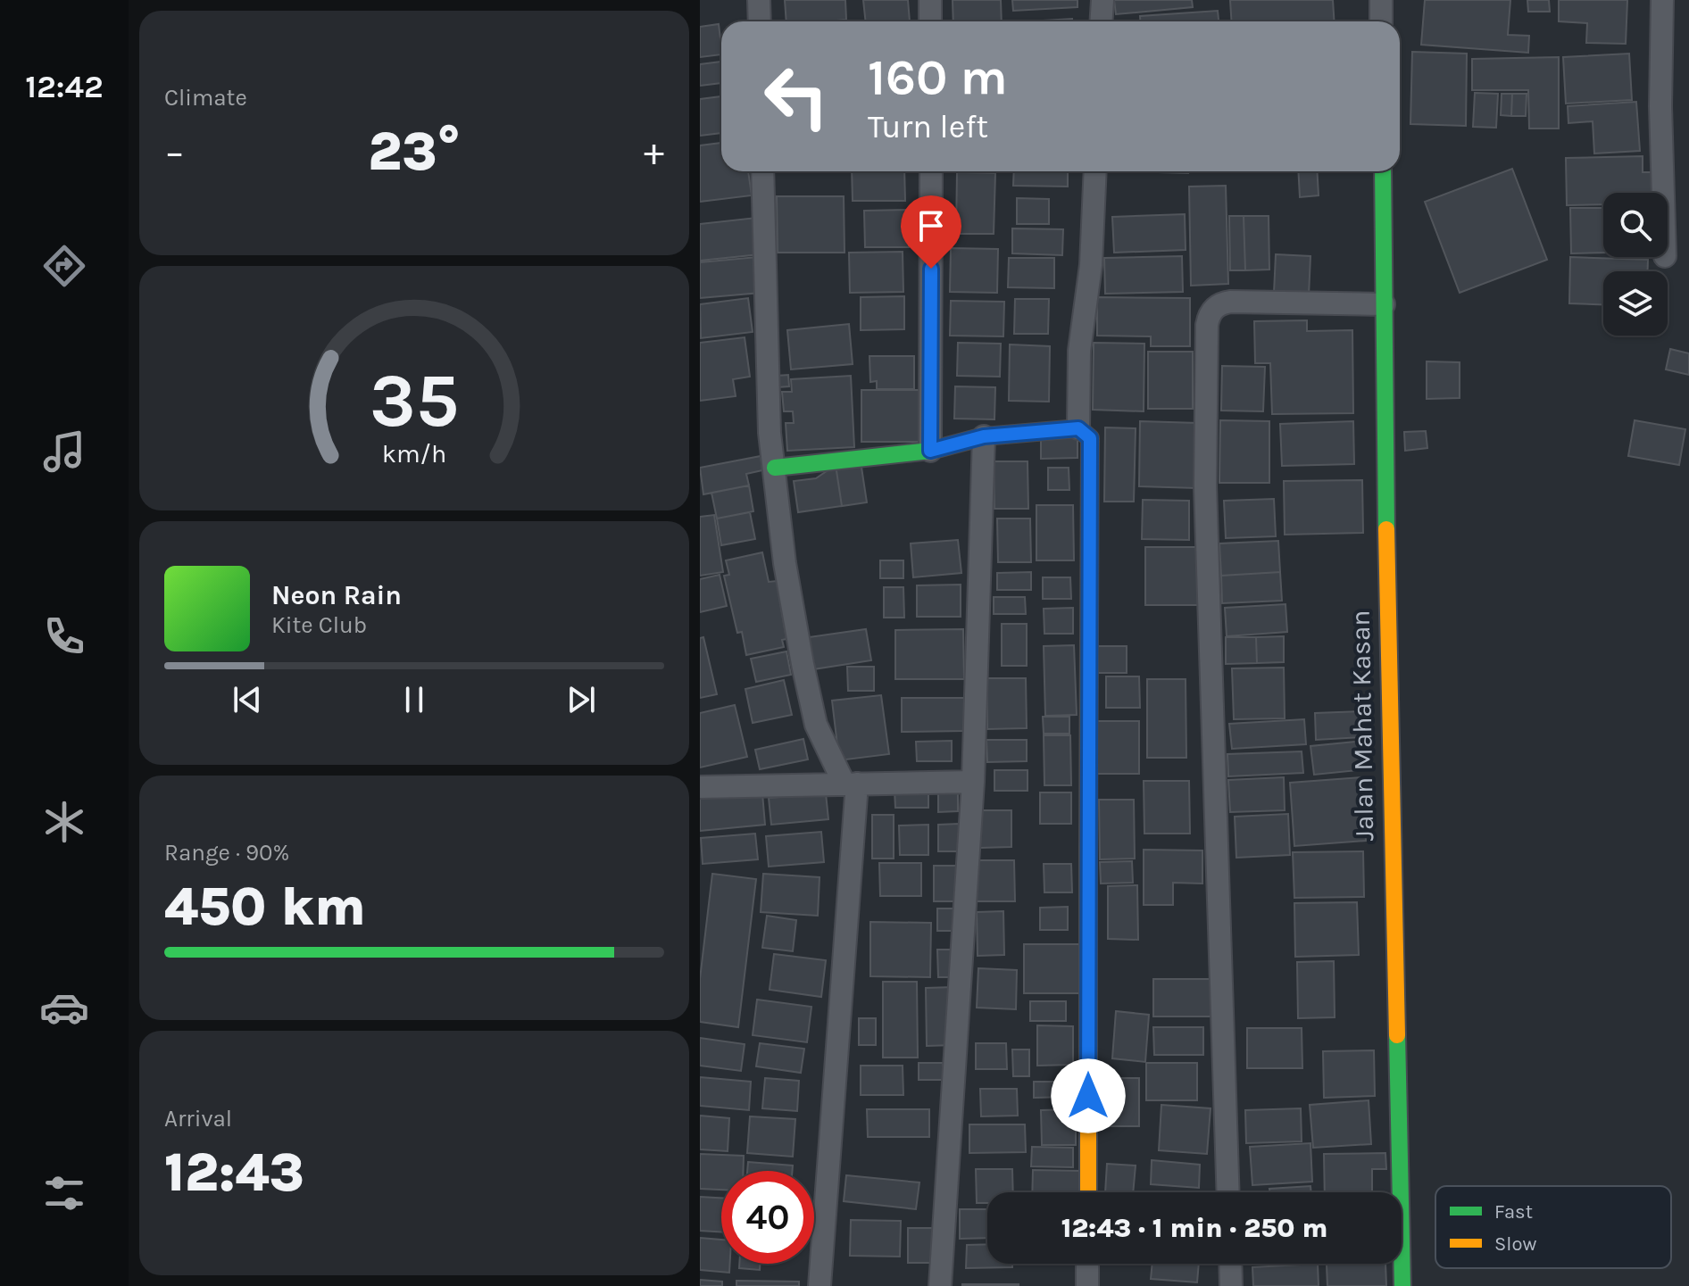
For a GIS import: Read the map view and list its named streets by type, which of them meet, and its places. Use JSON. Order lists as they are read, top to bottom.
{
  "streets": {
    "street": ["Jalan Mahat Kasan"]
  },
  "legend": ["Fast", "Slow"],
  "page": {
    "tabs": "12:42",
    "tile": [
      "Climate",
      ["Range · 90%", "450 km"],
      ["Arrival", "12:43"]
    ],
    "turn": ["160 m", "Turn left"],
    "heat": ["−", "23°", "+"],
    "song": ["Neon Rain", "Kite Club"],
    "limit": "40",
    "trip": "12:43 · 1 min · 250 m",
    "gauge": ["35", "km/h"]
  }
}
